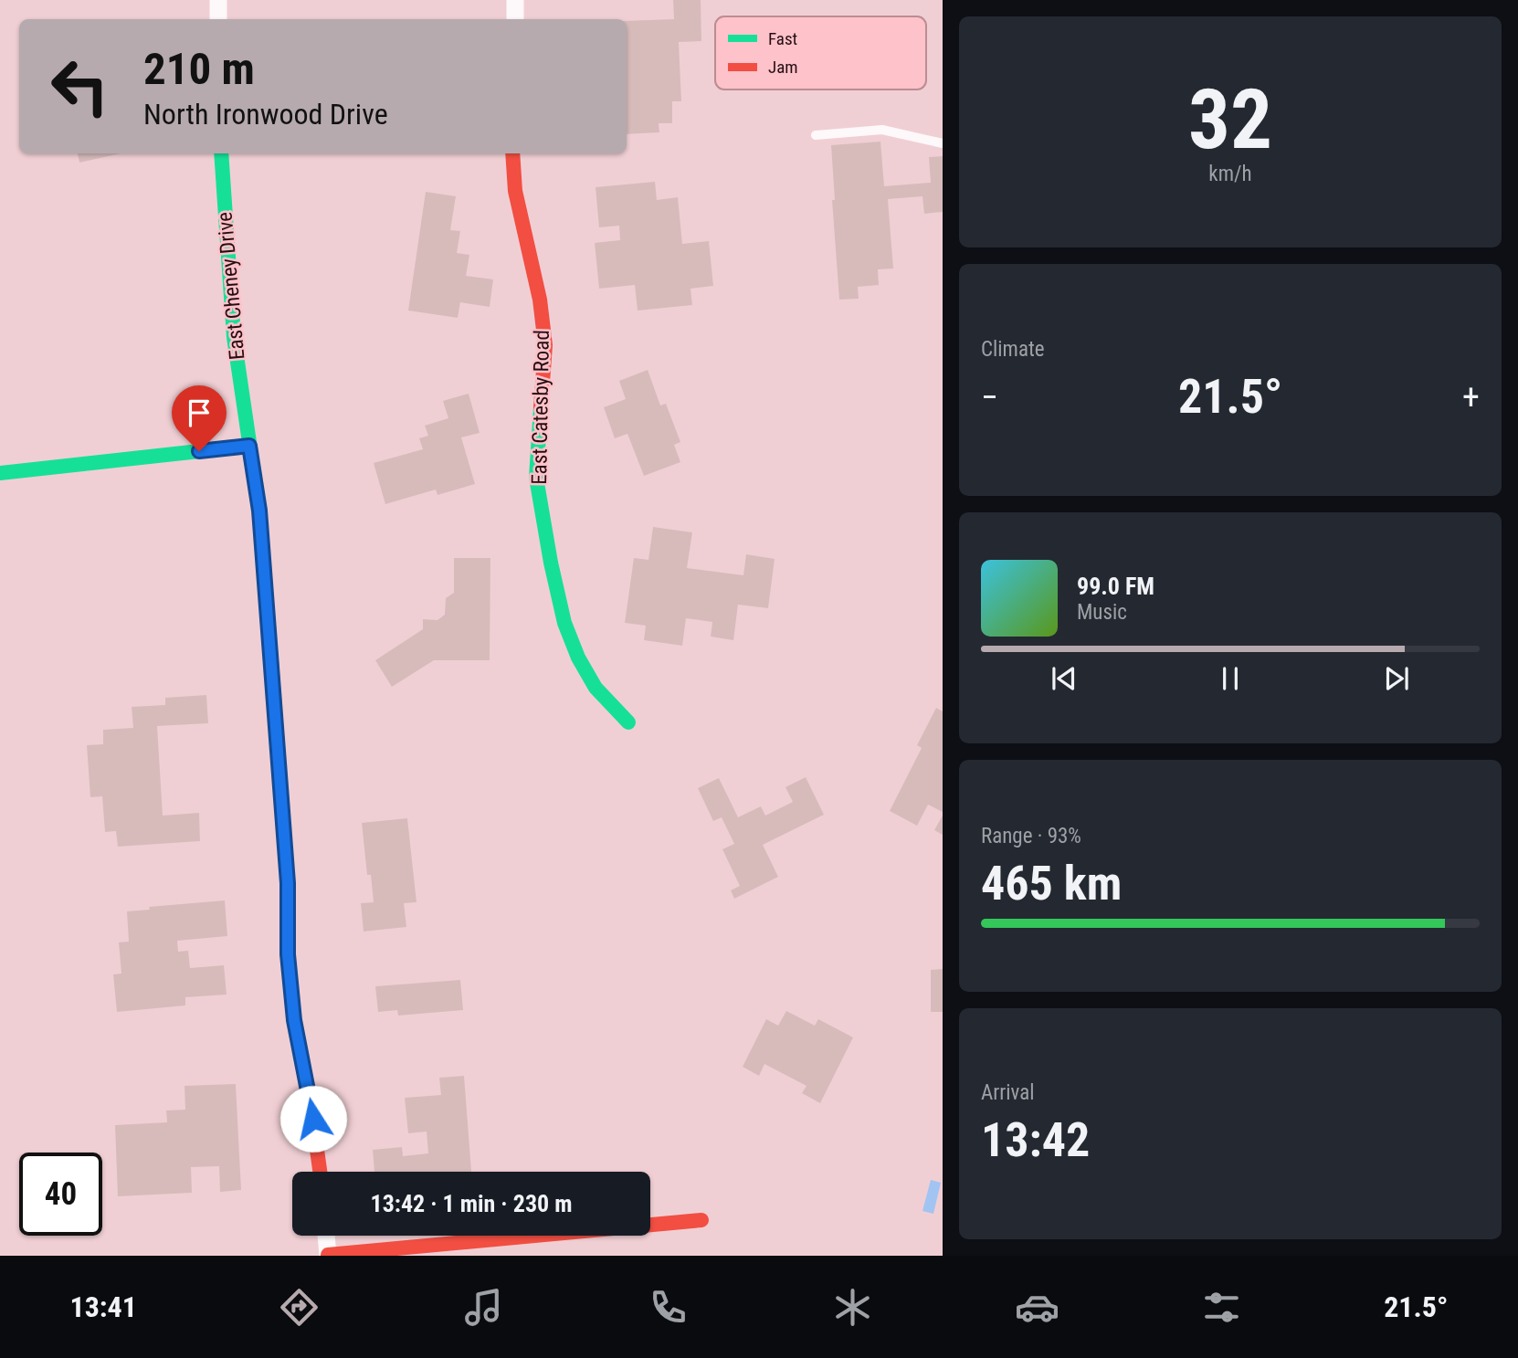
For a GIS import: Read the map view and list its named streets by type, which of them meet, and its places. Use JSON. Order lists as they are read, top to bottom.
{
  "streets": {
    "street": ["East Cheney Drive", "East Catesby Road"]
  },
  "legend": ["Fast", "Jam"],
  "page": {
    "tile": [
      ["32", "km/h"],
      "Climate",
      ["Range · 93%", "465 km"],
      ["Arrival", "13:42"]
    ],
    "turn": ["210 m", "North Ironwood Drive"],
    "heat": ["−", "21.5°", "+"],
    "song": ["99.0 FM", "Music"],
    "limit": "40",
    "trip": "13:42 · 1 min · 230 m",
    "tabs": ["13:41", "21.5°"]
  }
}
